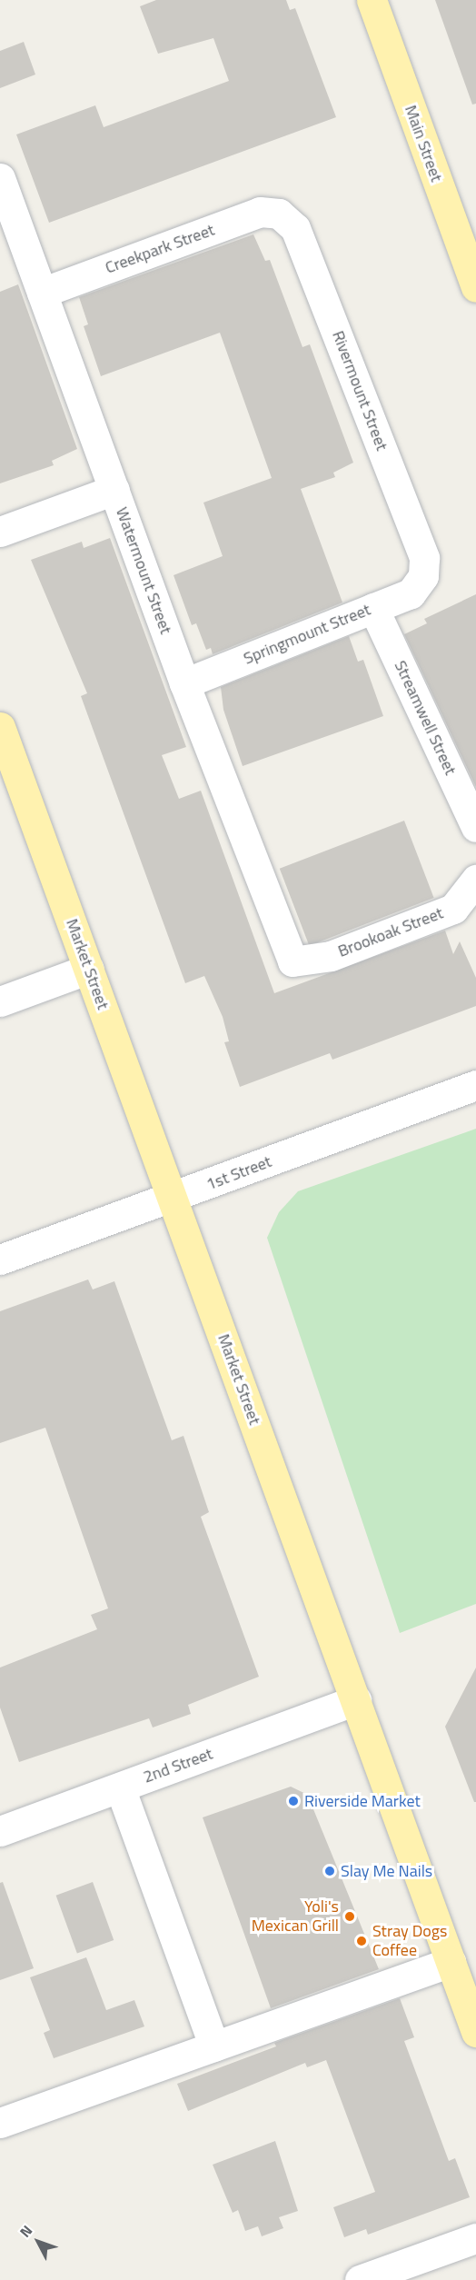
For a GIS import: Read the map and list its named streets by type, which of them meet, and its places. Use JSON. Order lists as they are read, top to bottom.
{
  "streets": {
    "main road": ["Main Street", "Market Street"],
    "street": [
      "Creekpark Street",
      "Rivermount Street",
      "Watermount Street",
      "Springmount Street",
      "Streamwell Street",
      "Brookoak Street",
      "1st Street",
      "2nd Street"
    ]
  },
  "crossings": [
    ["Creekpark Street", "Rivermount Street"],
    ["Creekpark Street", "Watermount Street"],
    ["Rivermount Street", "Springmount Street"],
    ["Watermount Street", "Springmount Street"],
    ["Watermount Street", "Brookoak Street"],
    ["Springmount Street", "Streamwell Street"],
    ["Market Street", "1st Street"],
    ["Market Street", "2nd Street"]
  ],
  "places": [
    "Riverside Market",
    "Slay Me Nails",
    "Yoli's Mexican Grill",
    "Stray Dogs Coffee"
  ],
  "north": "top left"
}
